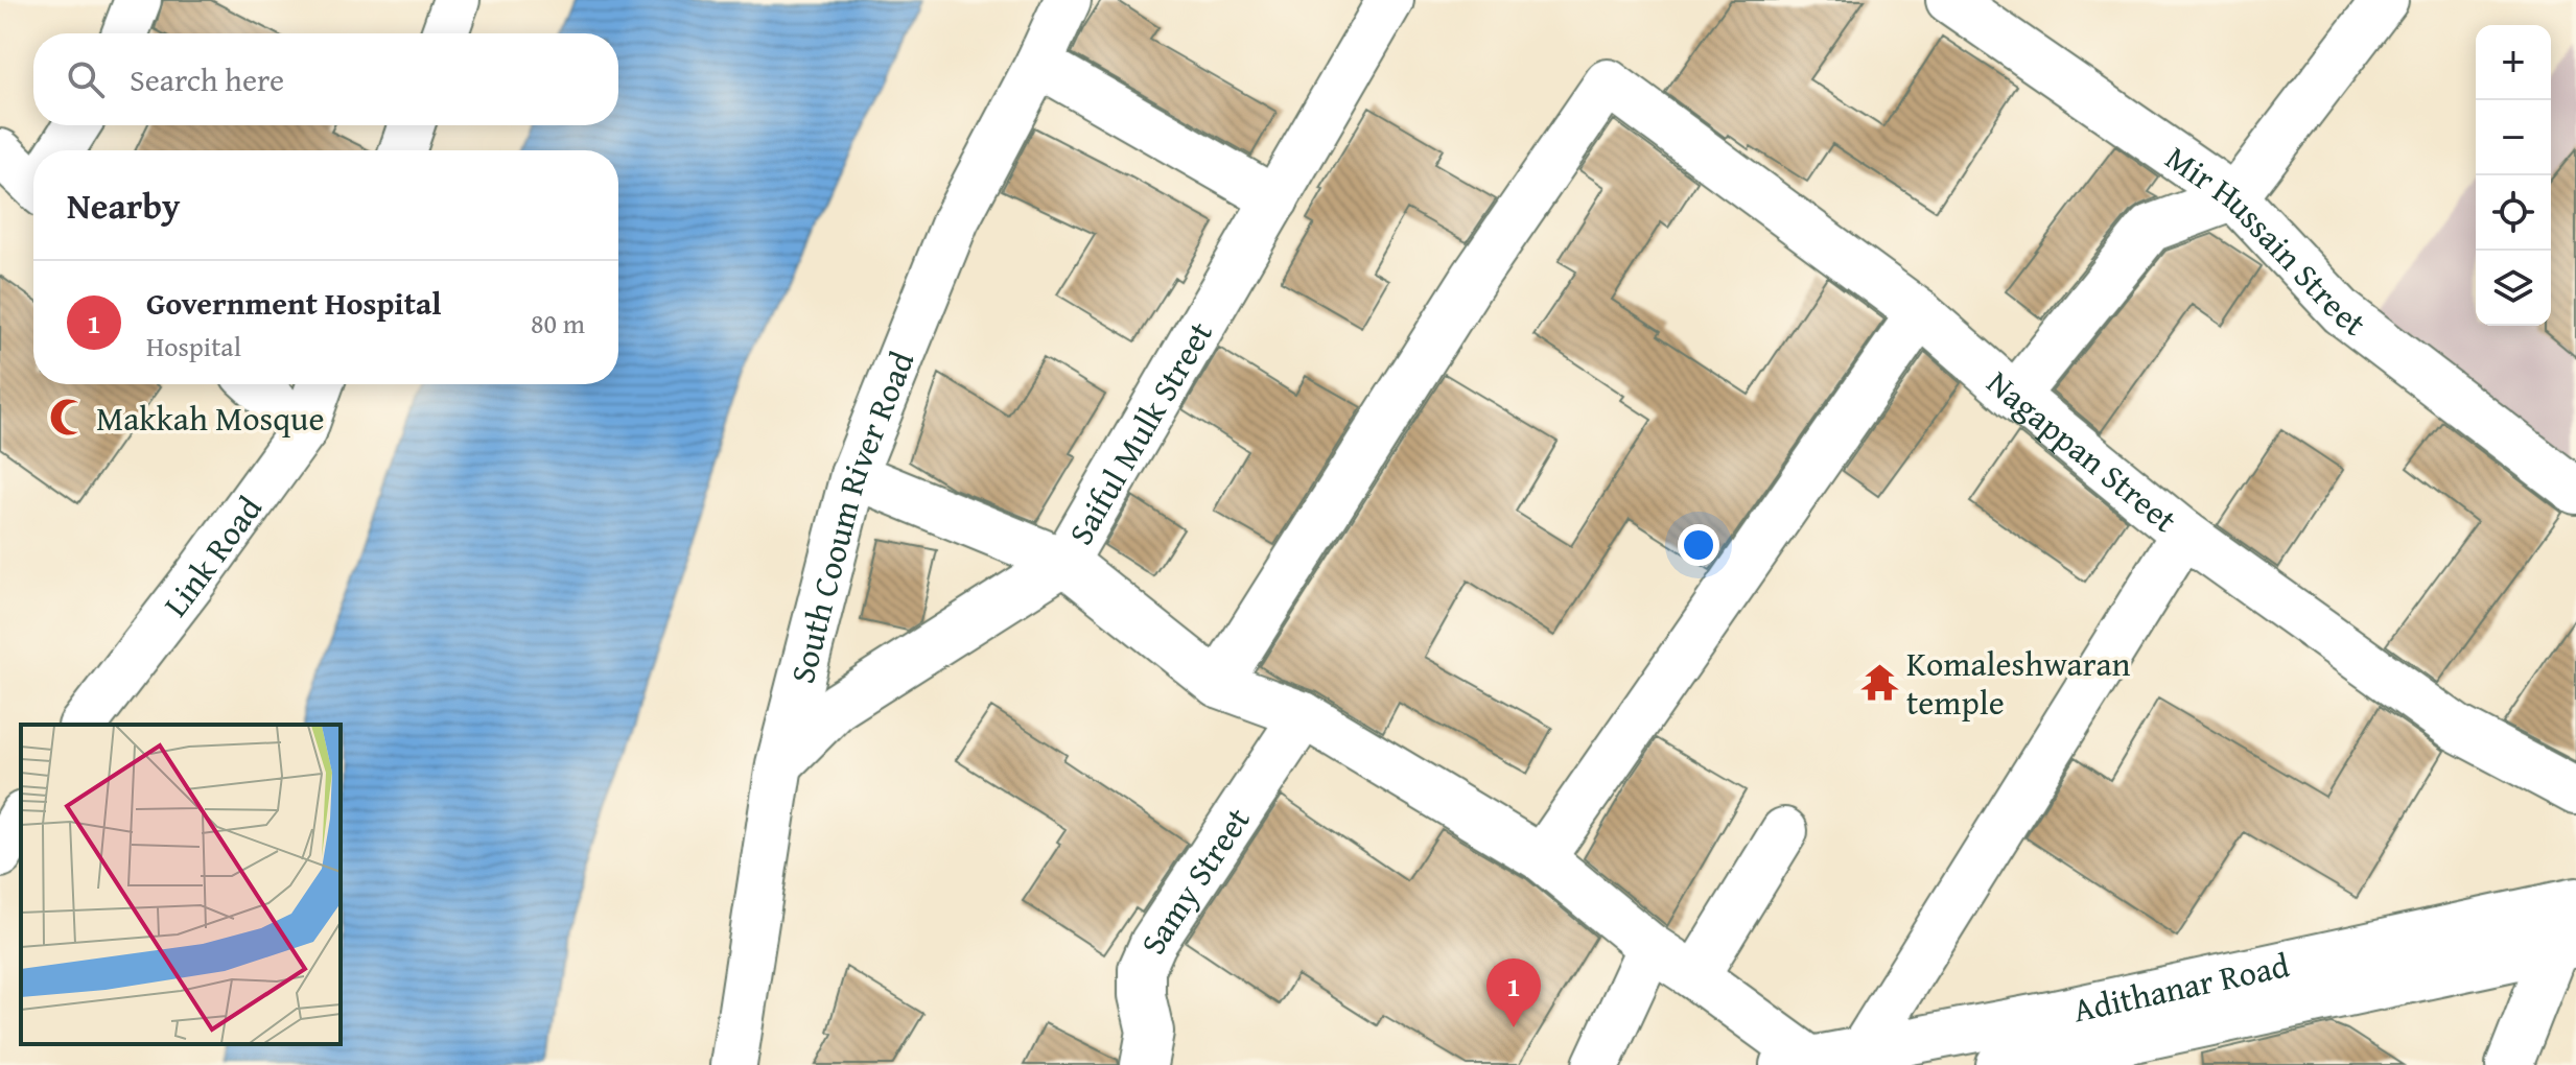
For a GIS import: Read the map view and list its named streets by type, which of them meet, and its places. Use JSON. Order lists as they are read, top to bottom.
{
  "streets": {
    "street": [
      "Mir Hussain Street",
      "Saiful Mulk Street",
      "Nagappan Street",
      "South Cooum River Road",
      "Link Road",
      "Samy Street",
      "Adithanar Road"
    ]
  },
  "crossings": [
    ["Saiful Mulk Street", "South Cooum River Road"]
  ],
  "places": {
    "mosque": ["Makkah Mosque"],
    "temple": ["Komaleshwaran temple"]
  },
  "page": {
    "map_buttons": ["+", "−"],
    "search": "Search here",
    "heading": "Nearby",
    "list": [
      {
        "mark": "1",
        "name": "Government Hospital",
        "note": "Hospital",
        "value": "80 m"
      }
    ],
    "pins": "1"
  }
}
